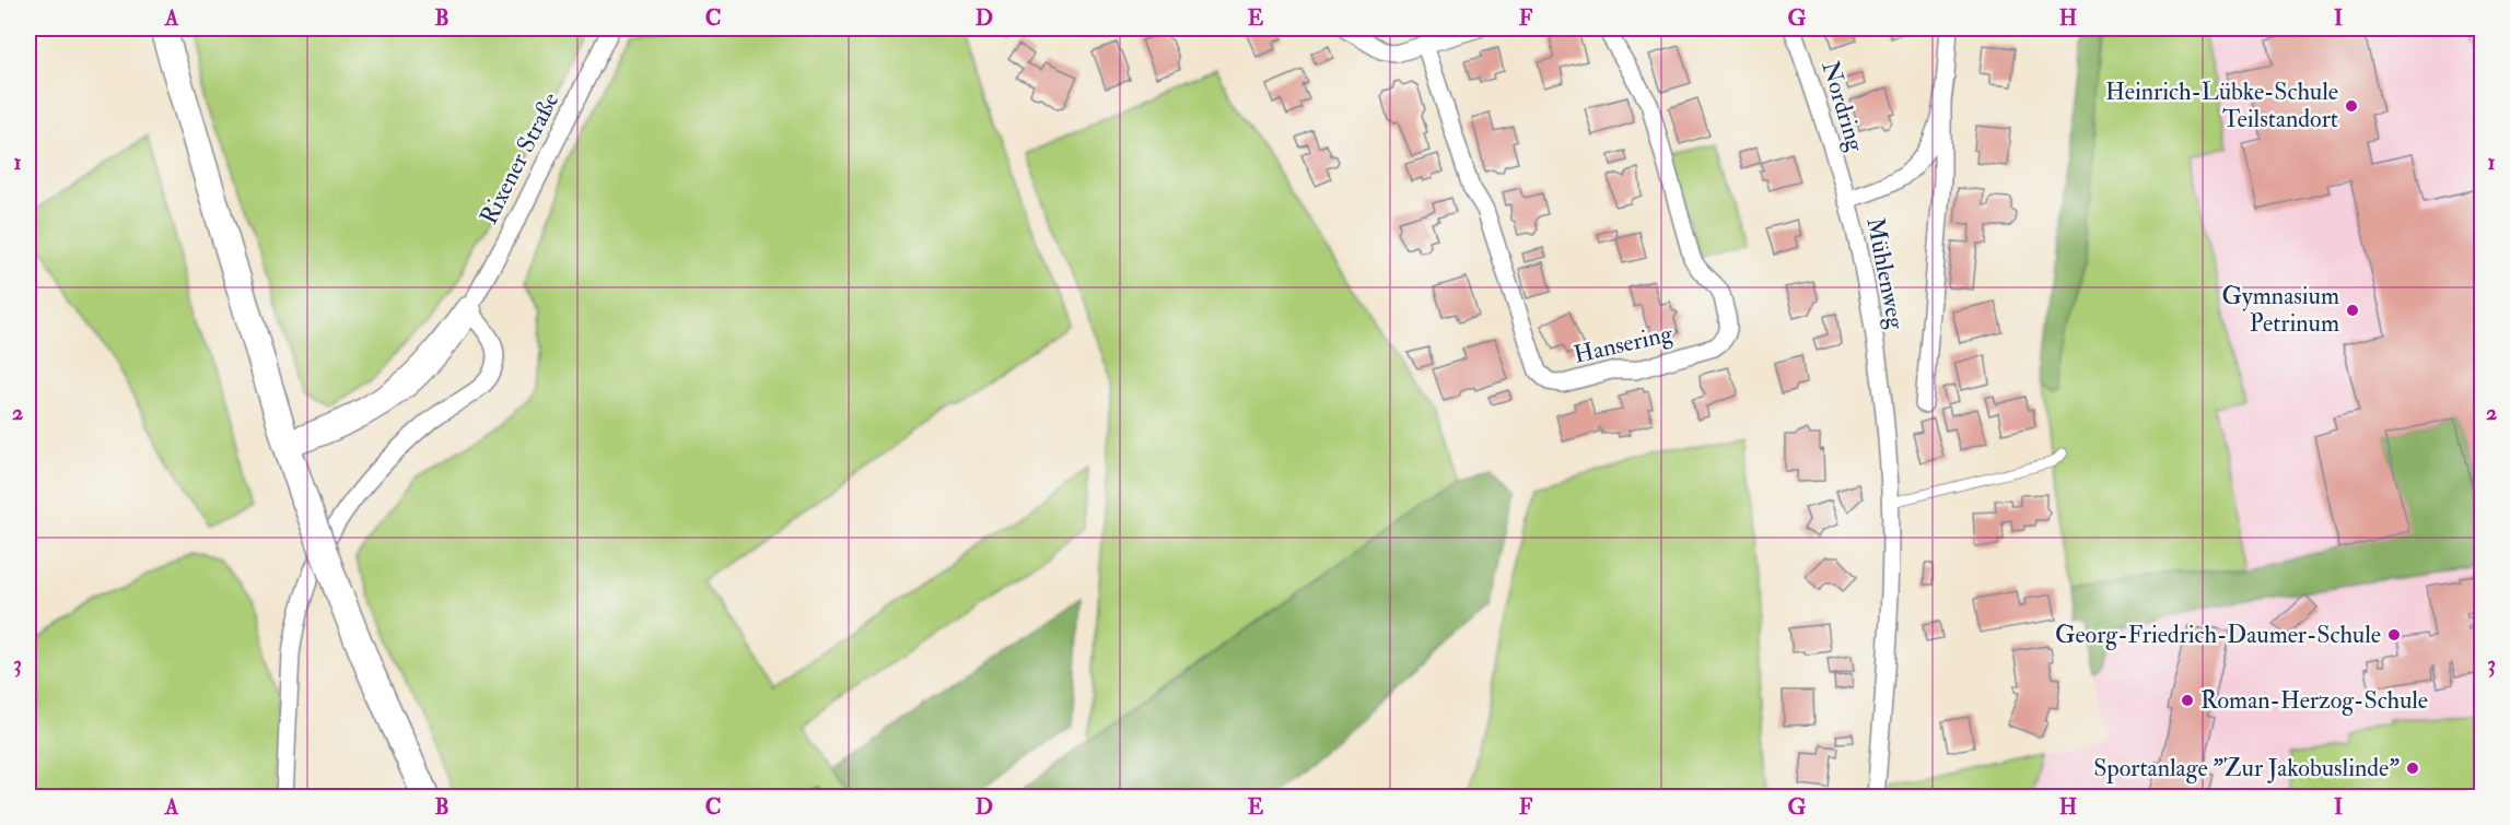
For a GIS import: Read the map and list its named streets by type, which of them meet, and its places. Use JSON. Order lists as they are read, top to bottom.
{
  "streets": {
    "street": [
      "Nordring",
      "Rixener Straße",
      "Mühlenweg",
      "Hansering"
    ]
  },
  "crossings": [
    ["Nordring", "Mühlenweg"]
  ],
  "places": [
    "Heinrich-Lübke-Schule Teilstandort",
    "Gymnasium Petrinum",
    "Georg-Friedrich-Daumer-Schule",
    "Roman-Herzog-Schule",
    "Sportanlage \"Zur Jakobuslinde\""
  ],
  "grid": {
    "columns": [
      "A",
      "B",
      "C",
      "D",
      "E",
      "F",
      "G",
      "H",
      "I"
    ],
    "rows": ["1", "2", "3"]
  }
}
